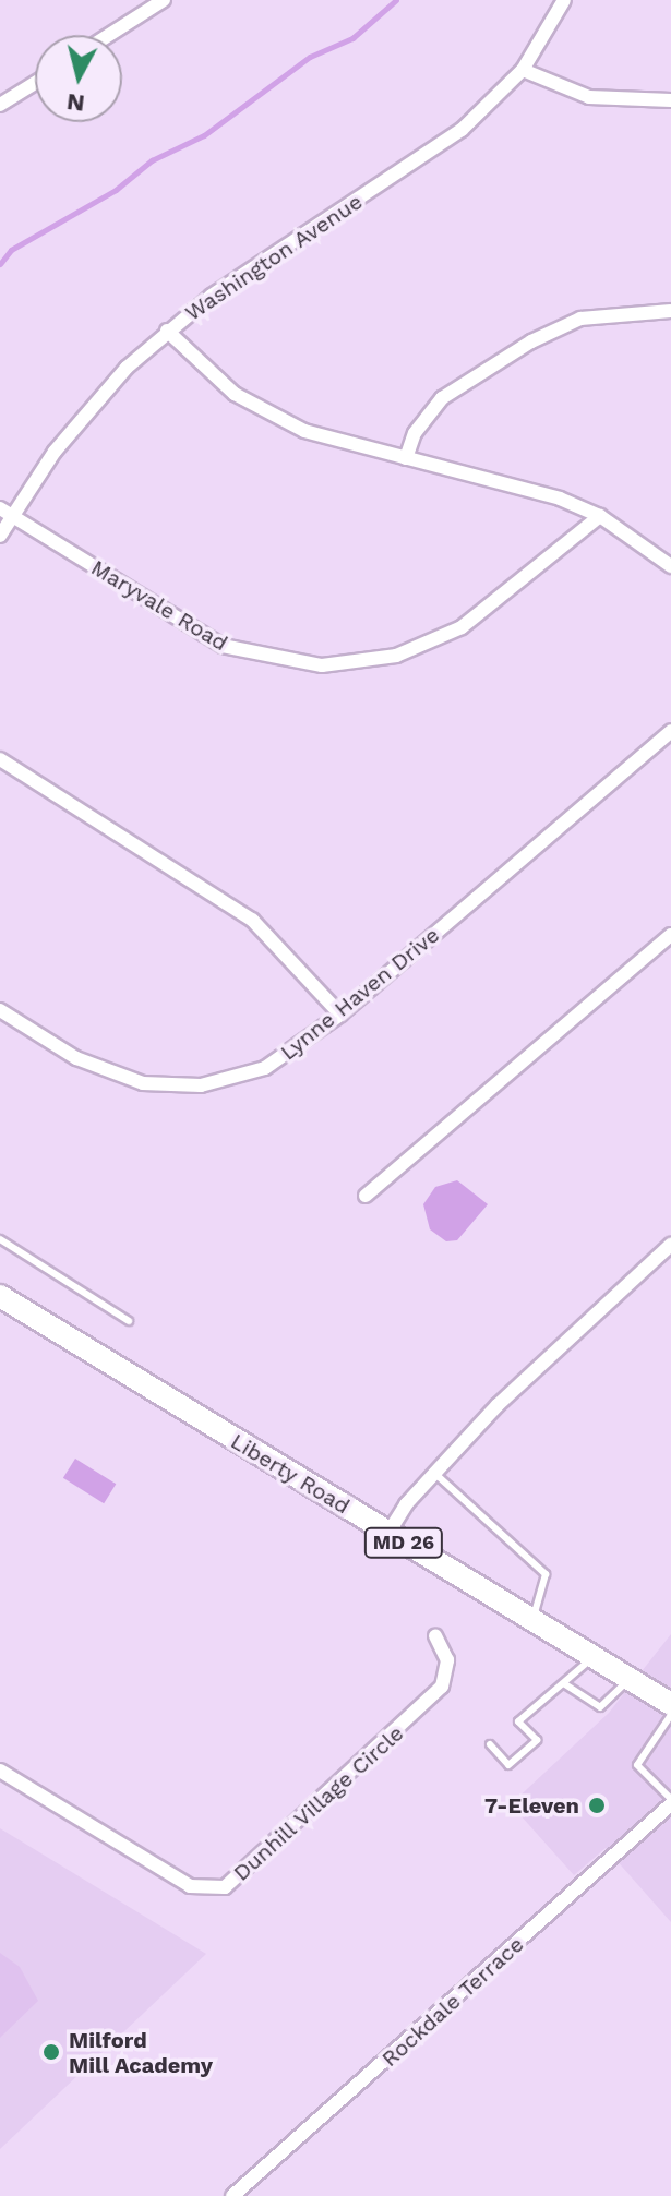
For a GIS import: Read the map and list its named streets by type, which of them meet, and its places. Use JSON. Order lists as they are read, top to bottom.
{
  "streets": {
    "main road": ["Liberty Road", "MD 26"],
    "street": [
      "Washington Avenue",
      "Maryvale Road",
      "Lynne Haven Drive",
      "Dunhill Village Circle",
      "Rockdale Terrace"
    ]
  },
  "crossings": [
    ["Washington Avenue", "Maryvale Road"]
  ],
  "places": ["7-Eleven", "Milford Mill Academy"],
  "north": "bottom"
}
